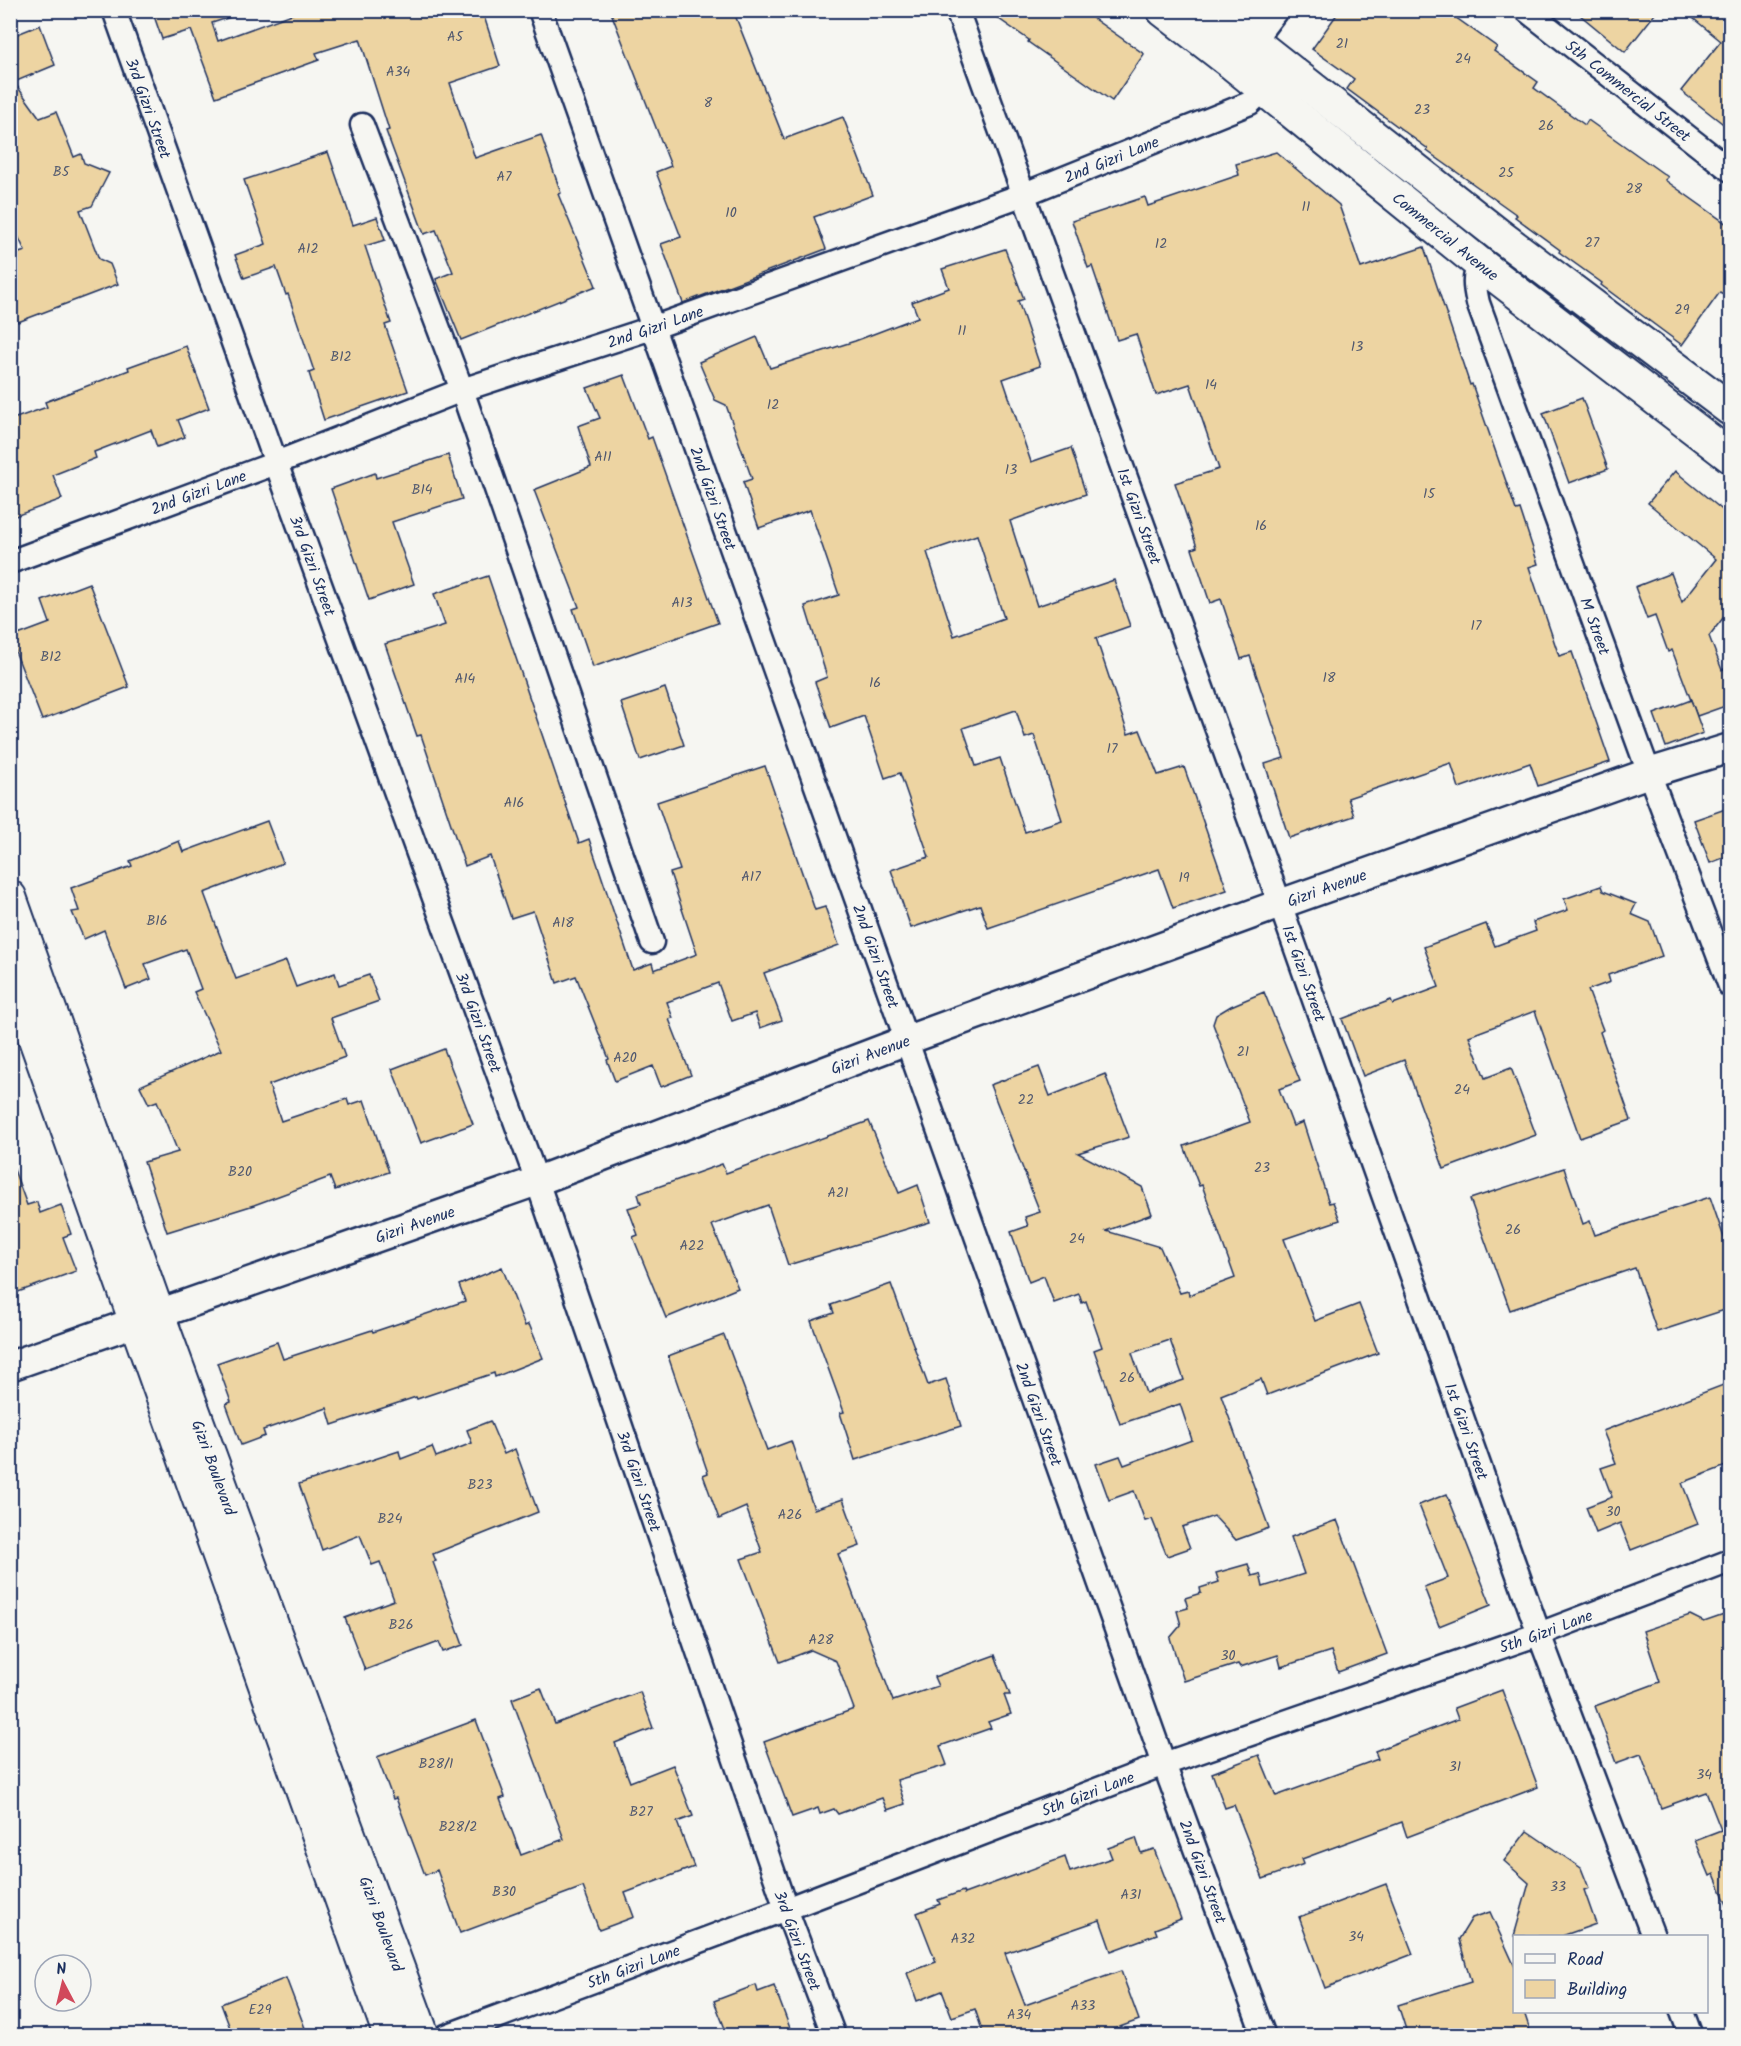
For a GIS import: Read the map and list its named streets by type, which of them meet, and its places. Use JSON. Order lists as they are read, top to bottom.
{
  "streets": {
    "main road": ["Commercial Avenue", "Gizri Boulevard"],
    "street": [
      "5th Commercial Street",
      "3rd Gizri Street",
      "2nd Gizri Lane",
      "2nd Gizri Street",
      "1st Gizri Street",
      "M Street",
      "Gizri Avenue",
      "5th Gizri Lane"
    ]
  },
  "crossings": [
    ["3rd Gizri Street", "2nd Gizri Lane"],
    ["3rd Gizri Street", "Gizri Avenue"],
    ["3rd Gizri Street", "5th Gizri Lane"],
    ["2nd Gizri Lane", "Commercial Avenue"],
    ["2nd Gizri Lane", "2nd Gizri Street"],
    ["2nd Gizri Lane", "1st Gizri Street"],
    ["Commercial Avenue", "M Street"],
    ["2nd Gizri Street", "Gizri Avenue"],
    ["2nd Gizri Street", "5th Gizri Lane"],
    ["1st Gizri Street", "Gizri Avenue"],
    ["1st Gizri Street", "5th Gizri Lane"],
    ["M Street", "Gizri Avenue"],
    ["Gizri Avenue", "Gizri Boulevard"]
  ],
  "house_numbers": [
    "A5",
    "21",
    "24",
    "A34",
    "8",
    "23",
    "26",
    "B5",
    "25",
    "A7",
    "28",
    "11",
    "10",
    "27",
    "12",
    "A12",
    "29",
    "11",
    "13",
    "B12",
    "14",
    "12",
    "A11",
    "13",
    "B14",
    "15",
    "16",
    "A13",
    "17",
    "B12",
    "18",
    "A14",
    "16",
    "17",
    "A16",
    "A17",
    "19",
    "B16",
    "A18",
    "21",
    "A20",
    "24",
    "22",
    "23",
    "B20",
    "A21",
    "26",
    "24",
    "A22",
    "26",
    "B23",
    "30",
    "A26",
    "B24",
    "B26",
    "A28",
    "30",
    "B28/1",
    "31",
    "34",
    "B27",
    "B28/2",
    "33",
    "B30",
    "A31",
    "34",
    "A32",
    "A33",
    "E29",
    "A34"
  ],
  "legend": ["Road", "Building"],
  "north": "top"
}
